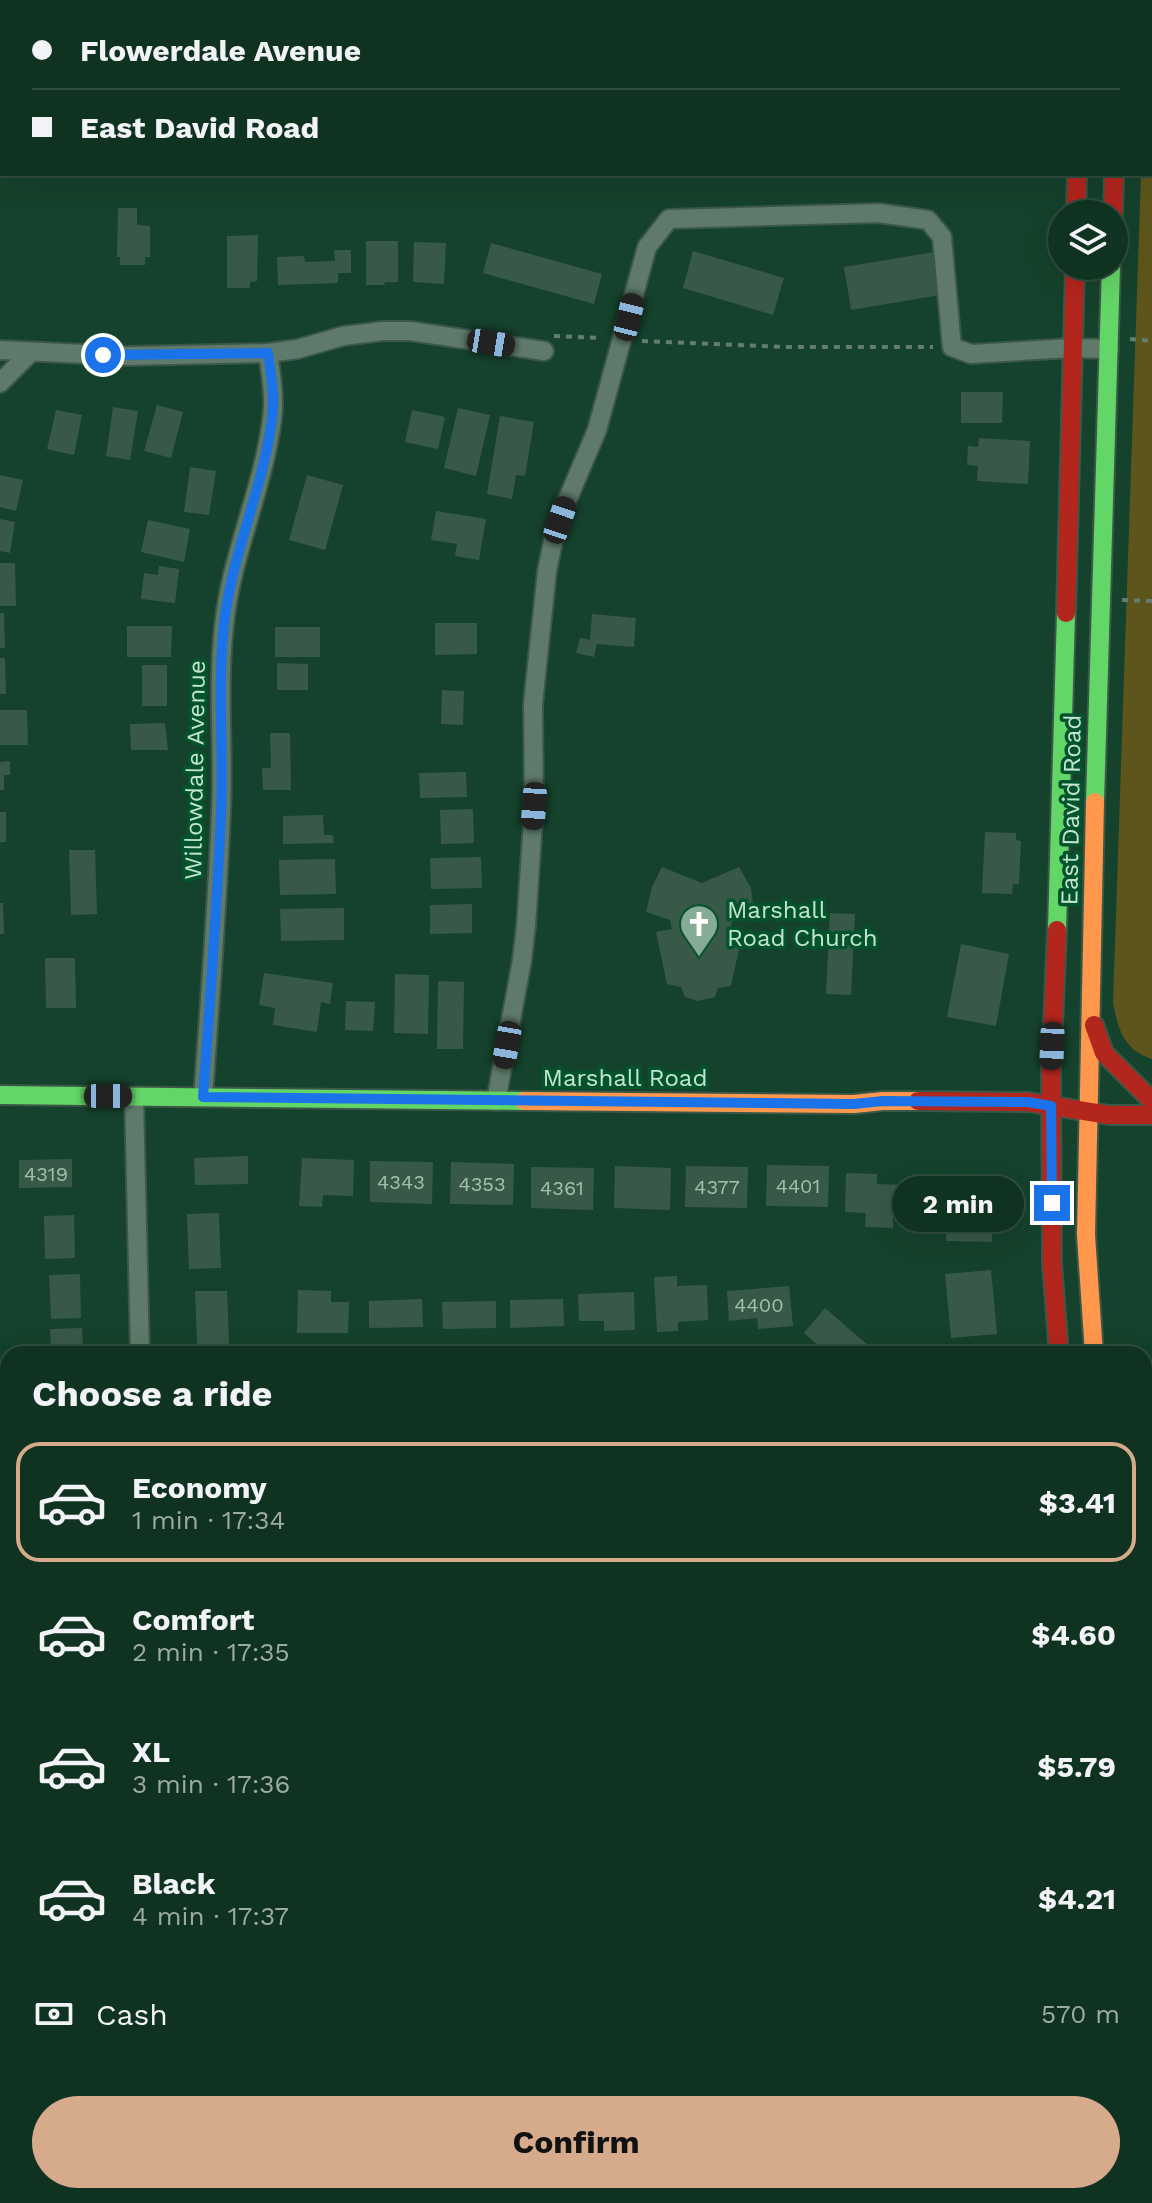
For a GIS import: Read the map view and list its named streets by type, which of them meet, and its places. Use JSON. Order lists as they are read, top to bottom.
{
  "streets": {
    "street": ["Willowdale Avenue", "East David Road", "Marshall Road"]
  },
  "crossings": [
    ["Willowdale Avenue", "Marshall Road"],
    ["East David Road", "Marshall Road"]
  ],
  "places": {
    "church": ["Marshall Road Church"]
  },
  "house_numbers": [
    "4319",
    "4343",
    "4353",
    "4401",
    "4377",
    "4361",
    "4400"
  ],
  "page": {
    "banner": ["Flowerdale Avenue", "East David Road"],
    "bubble": "2 min",
    "heading": "Choose a ride",
    "list": [
      {
        "name": "Economy",
        "note": "1 min · 17:34",
        "value": "$3.41"
      },
      {
        "name": "Comfort",
        "note": "2 min · 17:35",
        "value": "$4.60"
      },
      {
        "name": "XL",
        "note": "3 min · 17:36",
        "value": "$5.79"
      },
      {
        "name": "Black",
        "note": "4 min · 17:37",
        "value": "$4.21"
      }
    ],
    "pay": ["Cash", "570 m"],
    "buttons": "Confirm"
  }
}
